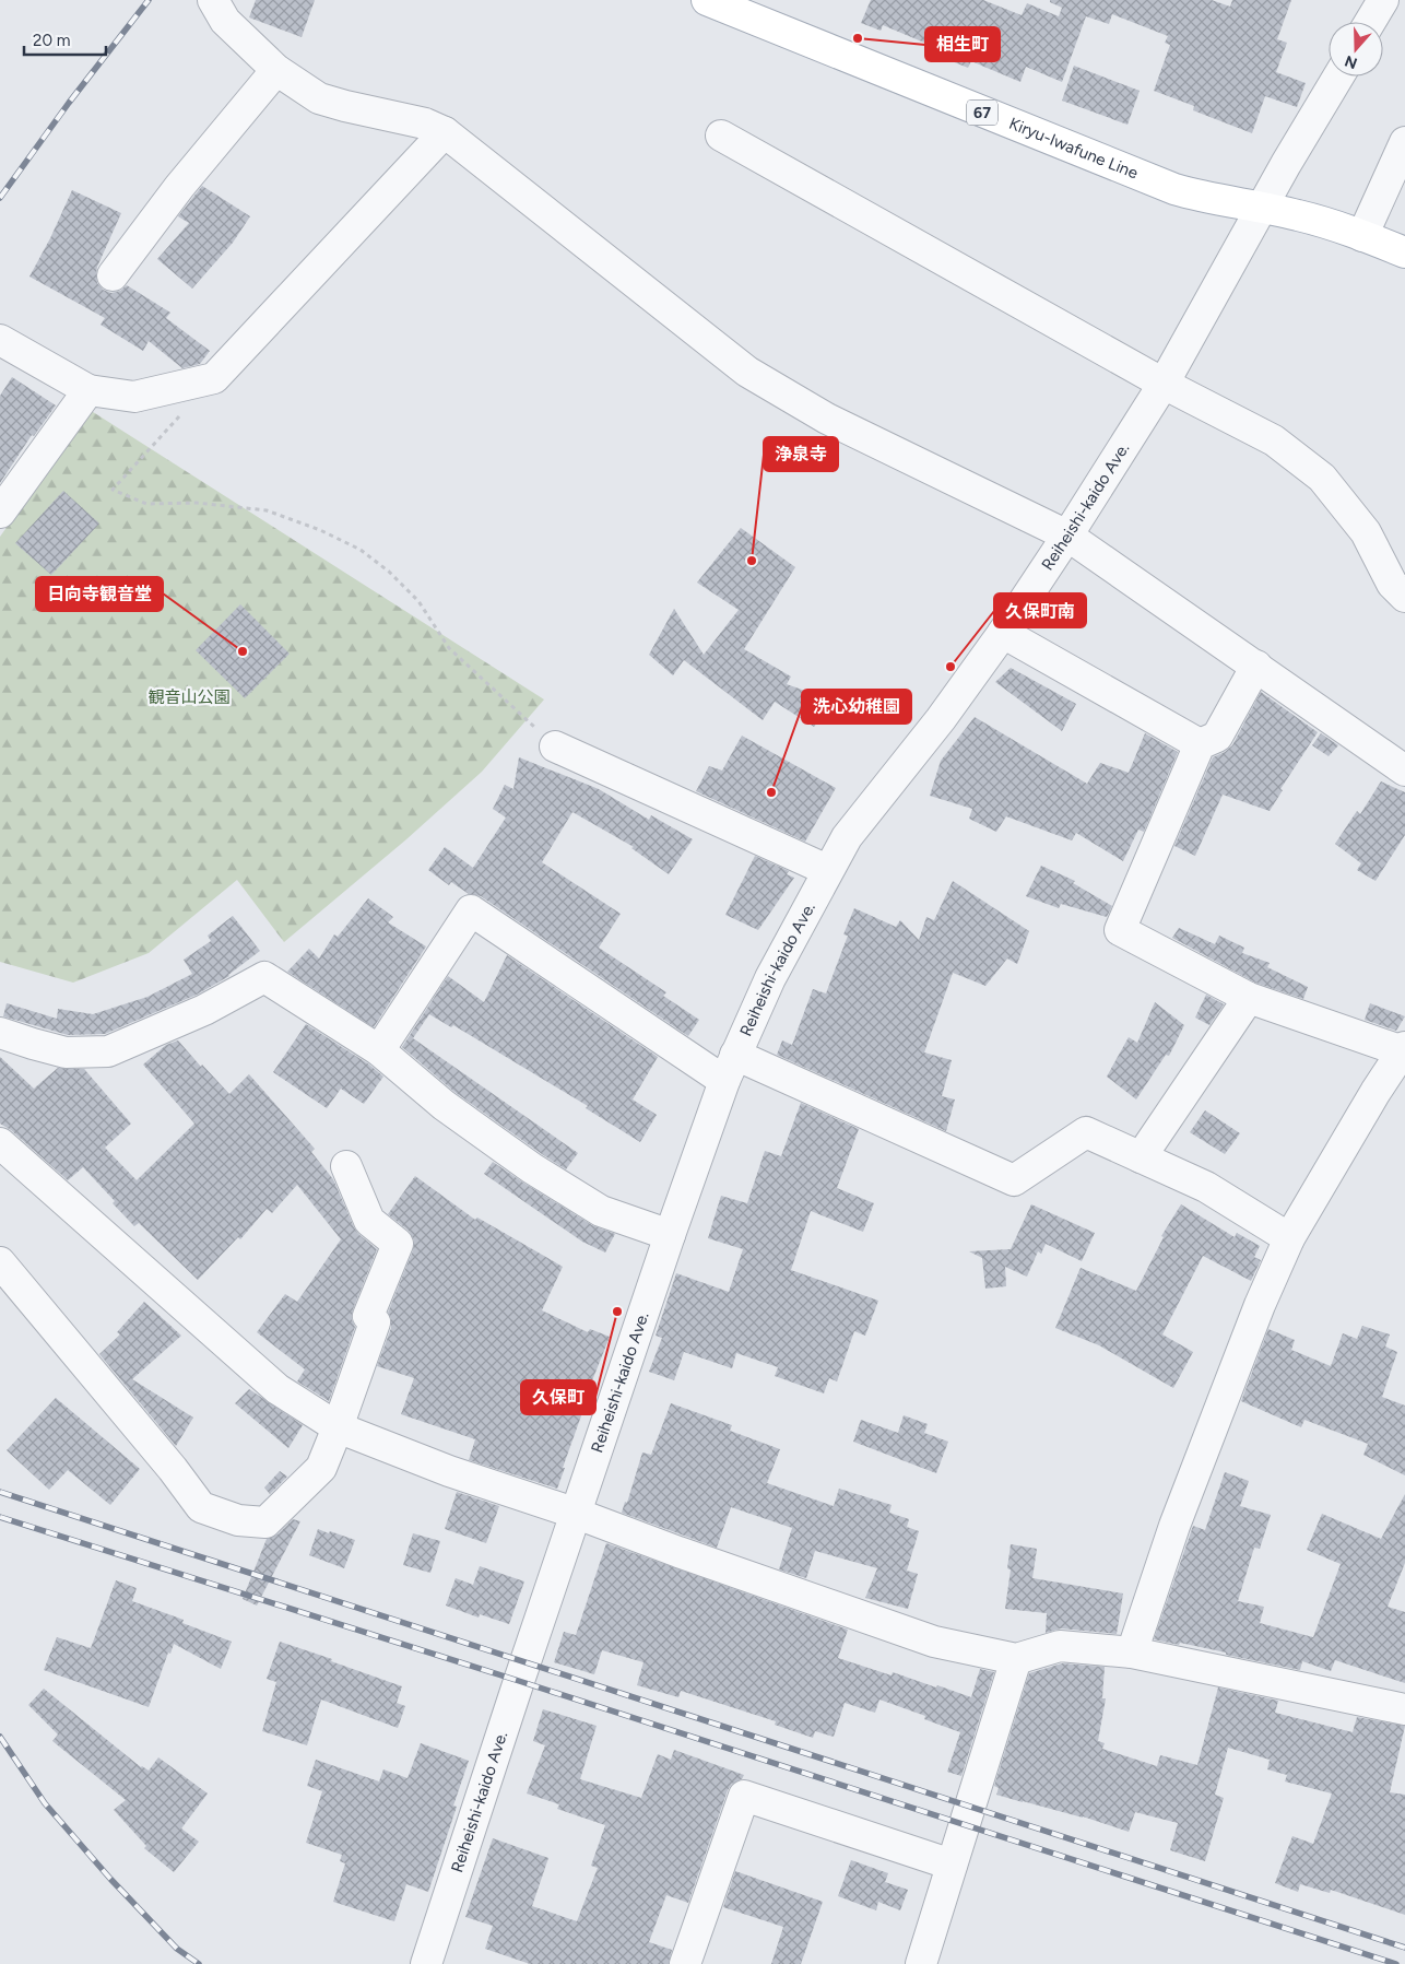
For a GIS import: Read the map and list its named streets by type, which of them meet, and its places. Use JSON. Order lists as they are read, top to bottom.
{
  "streets": {
    "main road": ["67", "Kiryu-Iwafune Line"],
    "street": ["Reiheishi-kaido Ave."]
  },
  "crossings": [
    ["67", "Kiryu-Iwafune Line"],
    ["67", "Reiheishi-kaido Ave."],
    ["Kiryu-Iwafune Line", "Reiheishi-kaido Ave."]
  ],
  "parks": ["観音山公園"],
  "places": [
    "相生町",
    "浄泉寺",
    "日向寺観音堂",
    "久保町南",
    "洗心幼稚園",
    "久保町"
  ],
  "scale_bar": "20 m",
  "north": "bottom"
}
